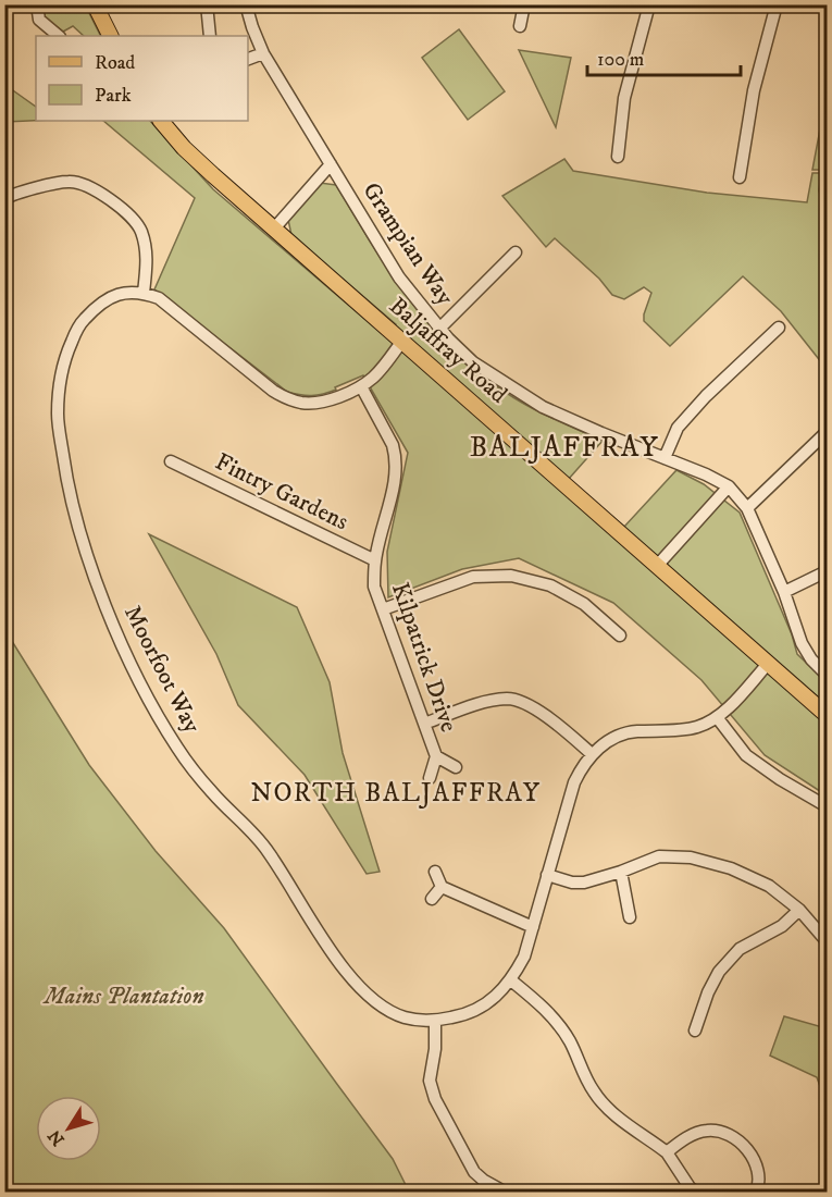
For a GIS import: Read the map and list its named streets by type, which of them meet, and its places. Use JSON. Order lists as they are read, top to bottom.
{
  "streets": {
    "main road": ["Baljaffray Road"],
    "street": [
      "Grampian Way",
      "Fintry Gardens",
      "Kilpatrick Drive",
      "Moorfoot Way"
    ]
  },
  "crossings": [
    ["Baljaffray Road", "Moorfoot Way"],
    ["Fintry Gardens", "Kilpatrick Drive"]
  ],
  "districts": ["BALJAFFRAY", "NORTH BALJAFFRAY"],
  "parks": ["Mains Plantation"],
  "legend": ["Road", "Park"],
  "scale_bar": "100 m",
  "north": "bottom left"
}
